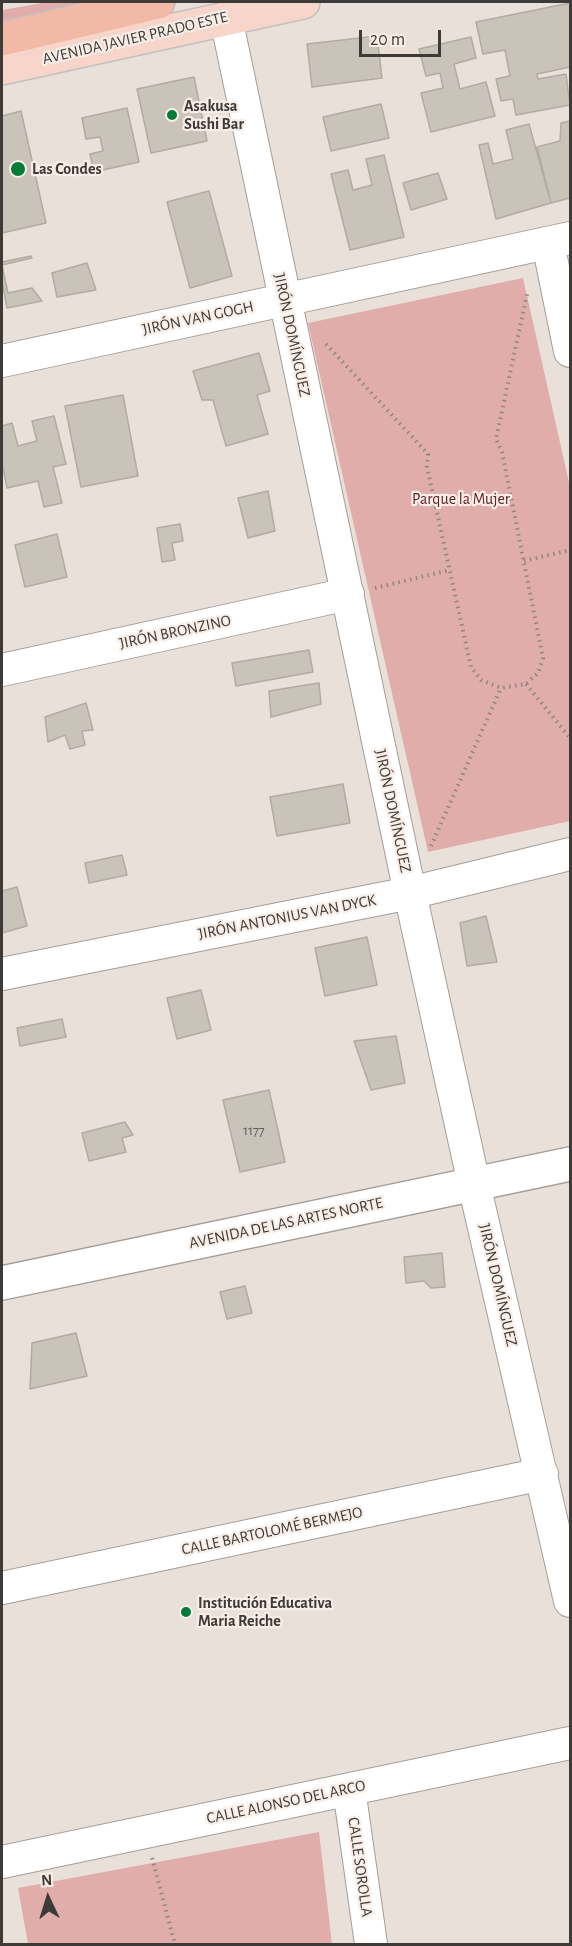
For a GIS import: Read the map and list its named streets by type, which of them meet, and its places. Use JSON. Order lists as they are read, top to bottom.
{
  "streets": {
    "main road": ["AVENIDA JAVIER PRADO ESTE"],
    "street": [
      "JIRÓN VAN GOGH",
      "JIRÓN DOMÍNGUEZ",
      "JIRÓN BRONZINO",
      "JIRÓN ANTONIUS VAN DYCK",
      "AVENIDA DE LAS ARTES NORTE",
      "CALLE BARTOLOMÉ BERMEJO",
      "CALLE ALONSO DEL ARCO",
      "CALLE SOROLLA"
    ]
  },
  "crossings": [
    ["AVENIDA JAVIER PRADO ESTE", "JIRÓN DOMÍNGUEZ"],
    ["JIRÓN VAN GOGH", "JIRÓN DOMÍNGUEZ"],
    ["JIRÓN DOMÍNGUEZ", "JIRÓN BRONZINO"],
    ["JIRÓN DOMÍNGUEZ", "JIRÓN ANTONIUS VAN DYCK"],
    ["JIRÓN DOMÍNGUEZ", "AVENIDA DE LAS ARTES NORTE"],
    ["JIRÓN DOMÍNGUEZ", "CALLE BARTOLOMÉ BERMEJO"],
    ["CALLE ALONSO DEL ARCO", "CALLE SOROLLA"]
  ],
  "parks": ["Parque la Mujer"],
  "places": ["Asakusa Sushi Bar", "Las Condes", "Institución Educativa Maria Reiche"],
  "house_numbers": ["1177"],
  "scale_bar": "20 m",
  "north": "top"
}
